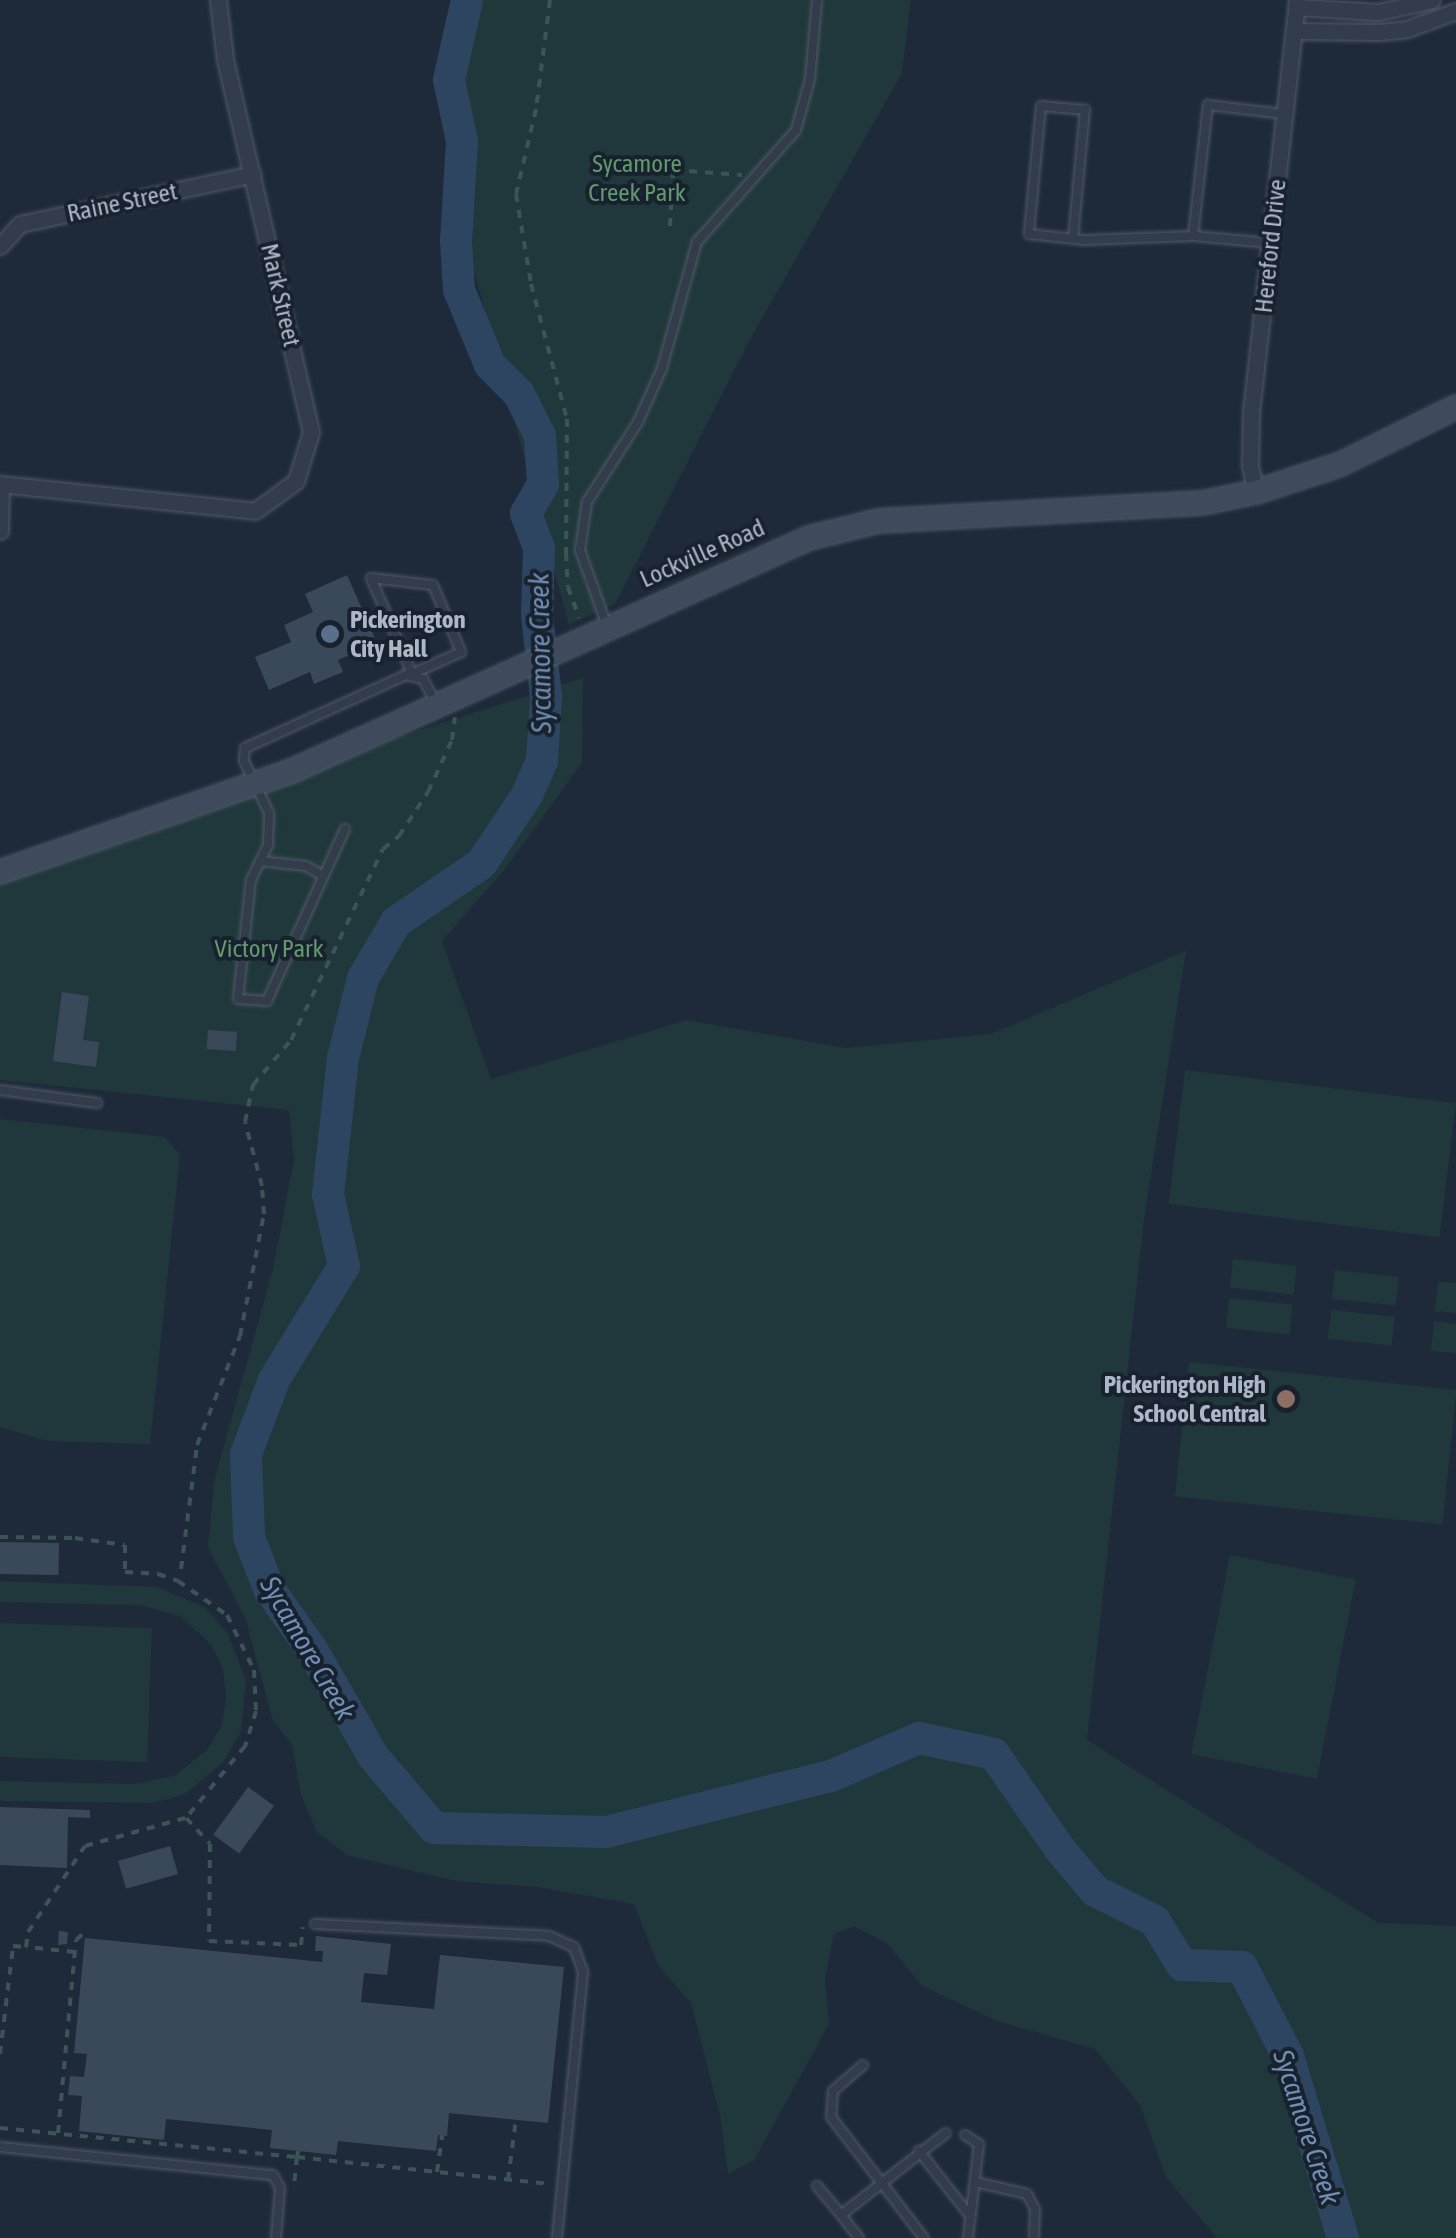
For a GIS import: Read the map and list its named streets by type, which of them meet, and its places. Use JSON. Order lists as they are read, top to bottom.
{
  "streets": {
    "main road": ["Lockville Road"],
    "street": ["Raine Street", "Hereford Drive", "Mark Street"]
  },
  "crossings": [
    ["Raine Street", "Mark Street"],
    ["Hereford Drive", "Lockville Road"]
  ],
  "water": ["Sycamore Creek"],
  "parks": ["Sycamore Creek Park", "Victory Park"],
  "places": ["Pickerington City Hall", "Pickerington High School Central"]
}
